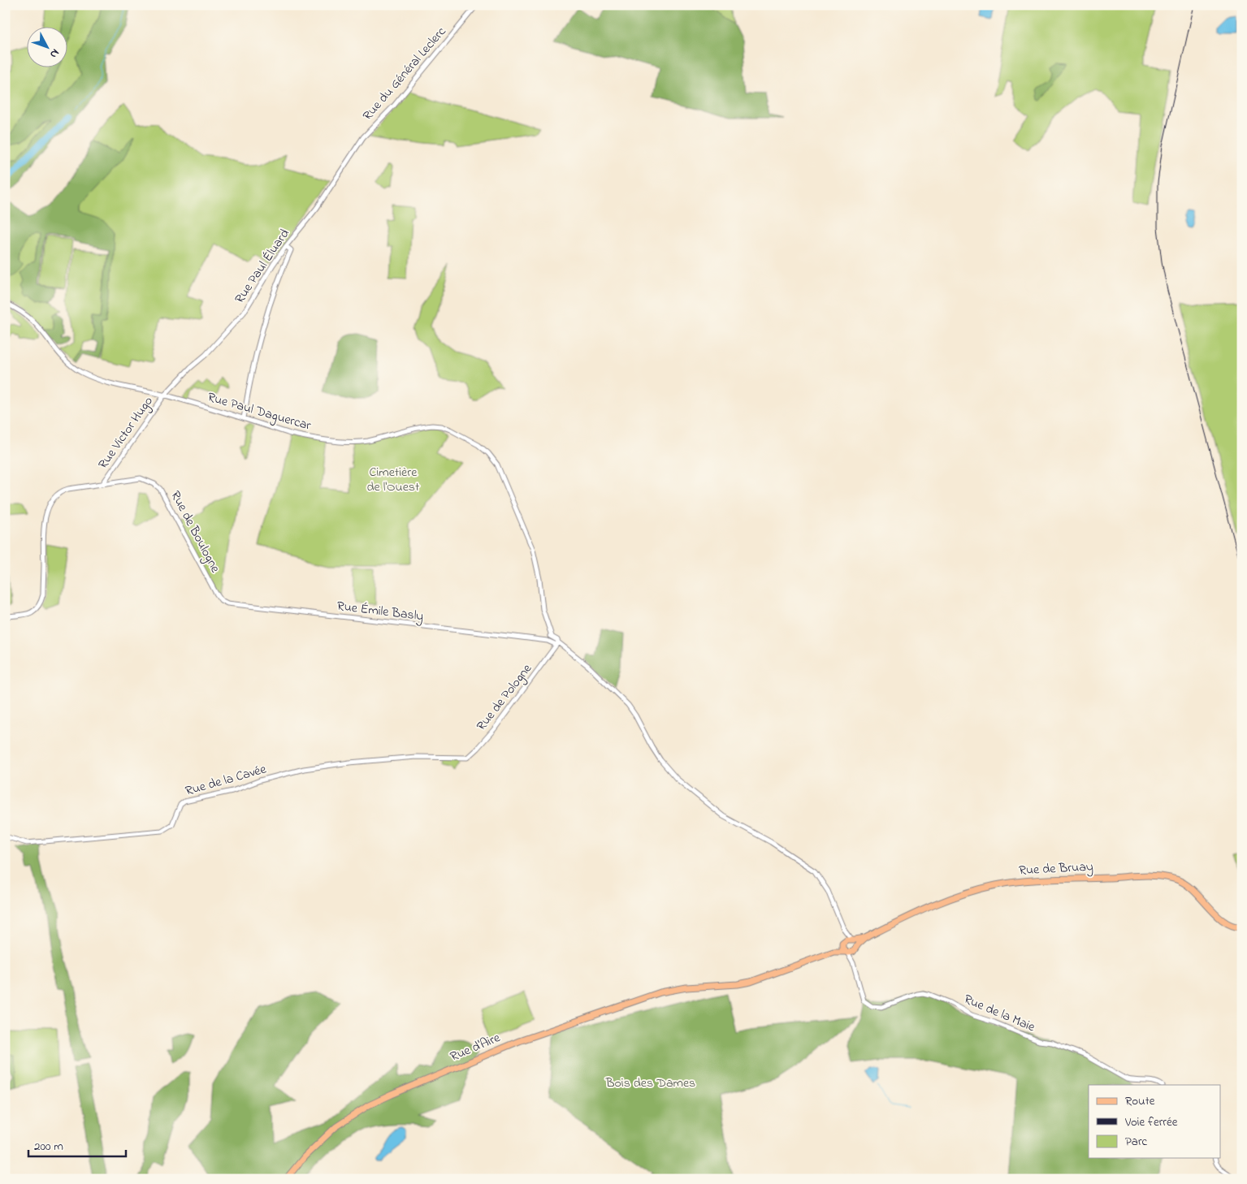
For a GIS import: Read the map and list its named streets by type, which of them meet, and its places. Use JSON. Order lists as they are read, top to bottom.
{
  "streets": {
    "main road": ["Rue de Bruay", "Rue d'Aire"],
    "street": [
      "Rue du Général Leclerc",
      "Rue Paul Éluard",
      "Rue Paul Daguercar",
      "Rue Victor Hugo",
      "Rue de Boulogne",
      "Rue Émile Basly",
      "Rue de Pologne",
      "Rue de la Cavée",
      "Rue de la Maie"
    ]
  },
  "crossings": [
    ["Rue du Général Leclerc", "Rue Paul Éluard"],
    ["Rue Paul Éluard", "Rue Paul Daguercar"],
    ["Rue Paul Éluard", "Rue Victor Hugo"],
    ["Rue Paul Daguercar", "Rue Victor Hugo"],
    ["Rue Paul Daguercar", "Rue Émile Basly"],
    ["Rue Paul Daguercar", "Rue de Pologne"],
    ["Rue Victor Hugo", "Rue de Boulogne"],
    ["Rue de Boulogne", "Rue Émile Basly"],
    ["Rue Émile Basly", "Rue de Pologne"],
    ["Rue de Pologne", "Rue de la Cavée"]
  ],
  "parks": ["Cimetière de l'Ouest", "Bois des Dames"],
  "legend": ["Route", "Voie ferrée", "Parc"],
  "scale_bar": "200 m",
  "north": "bottom right"
}
